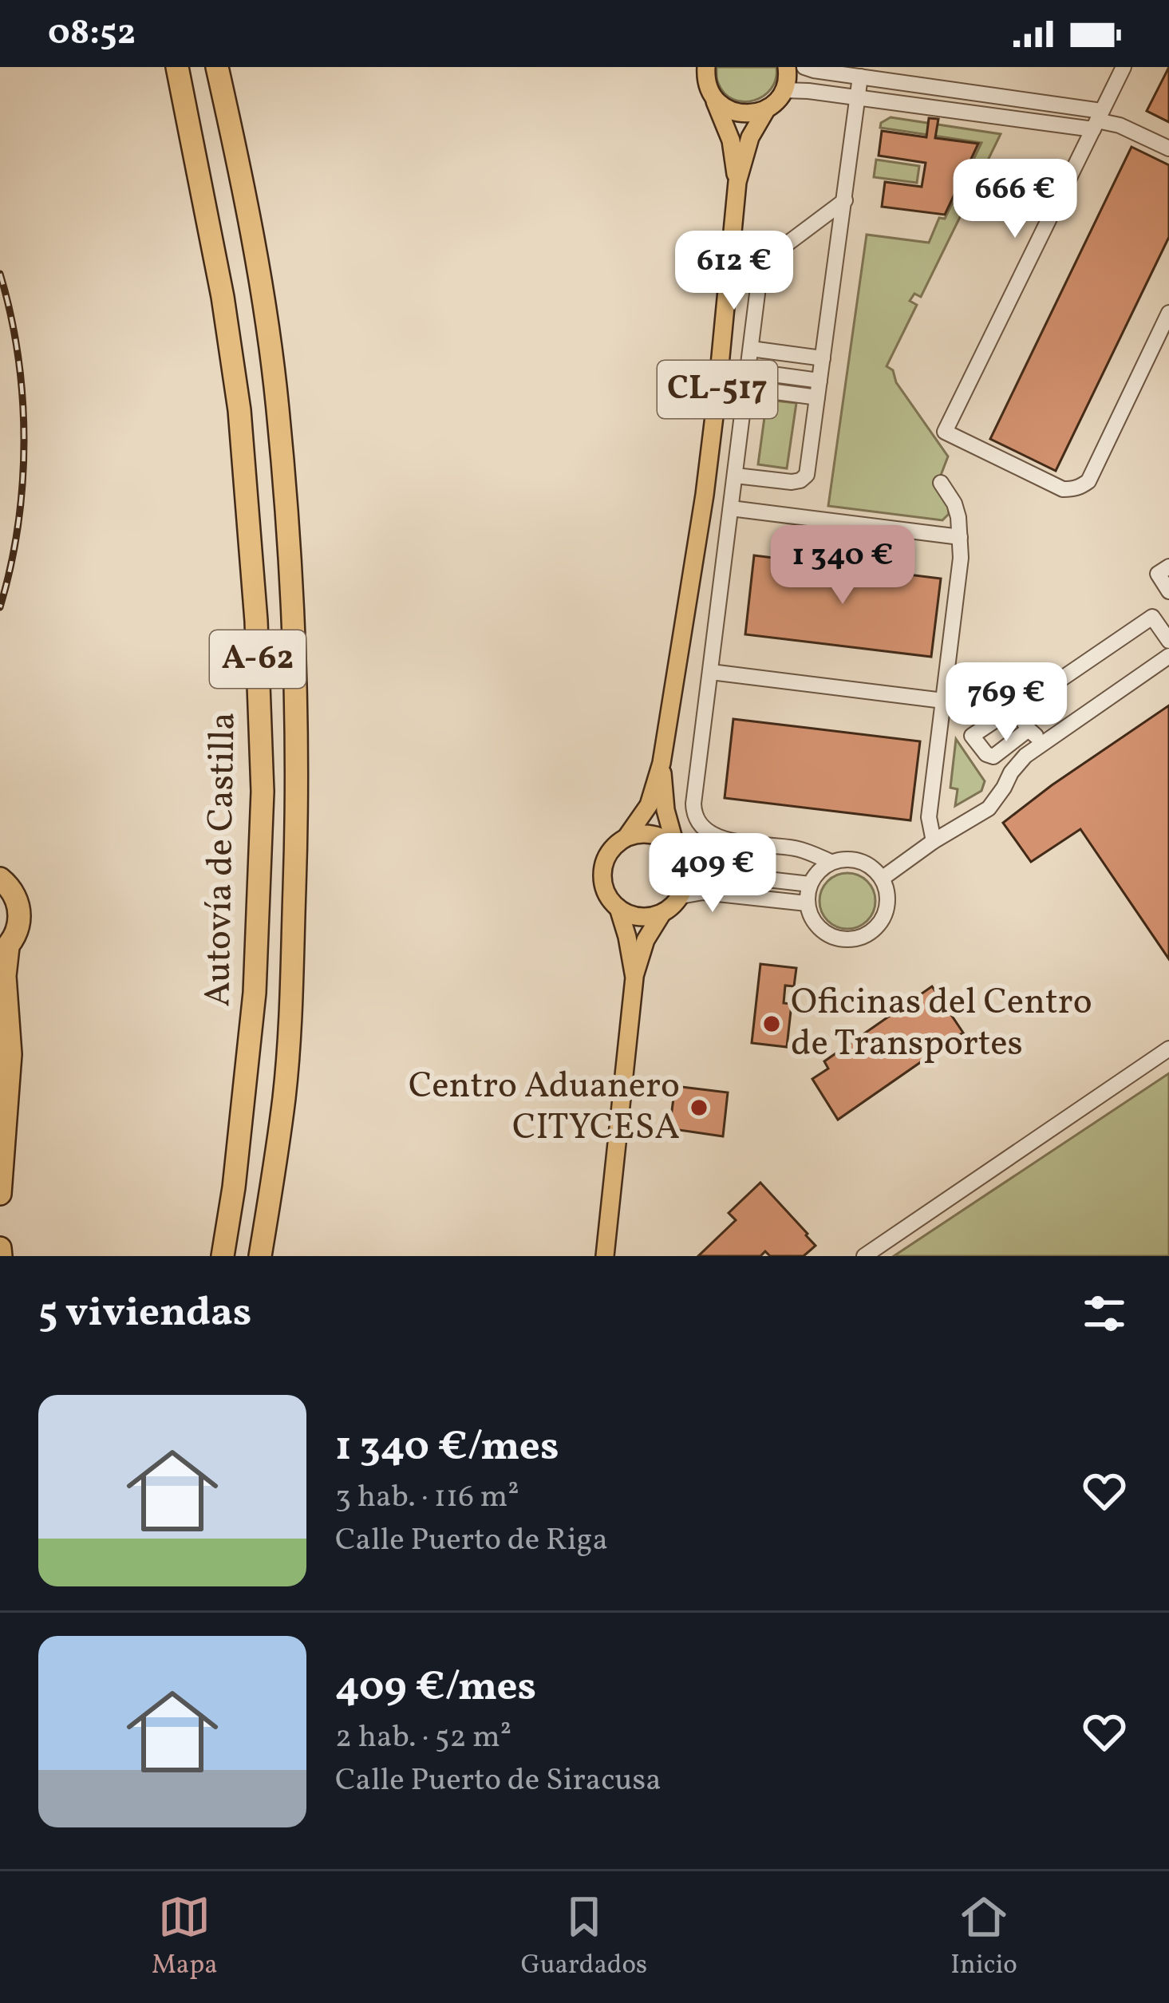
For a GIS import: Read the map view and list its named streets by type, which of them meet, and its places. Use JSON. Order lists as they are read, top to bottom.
{
  "streets": {
    "highway": ["A-62", "Autovía de Castilla"],
    "main road": ["CL-517"]
  },
  "places": ["Oficinas del Centro de Transportes", "Centro Aduanero CITYCESA"],
  "page": {
    "status": "08:52",
    "price": [
      "666 €",
      "612 €",
      "1 340 €",
      "769 €",
      "409 €"
    ],
    "heading": "5 viviendas",
    "list": [
      {
        "name": "1 340 €/mes",
        "note": "3 hab. · 116 m² · Calle Puerto de Riga"
      },
      {
        "name": "409 €/mes",
        "note": "2 hab. · 52 m² · Calle Puerto de Siracusa"
      }
    ],
    "tabs": ["Mapa", "Guardados", "Inicio"]
  }
}
